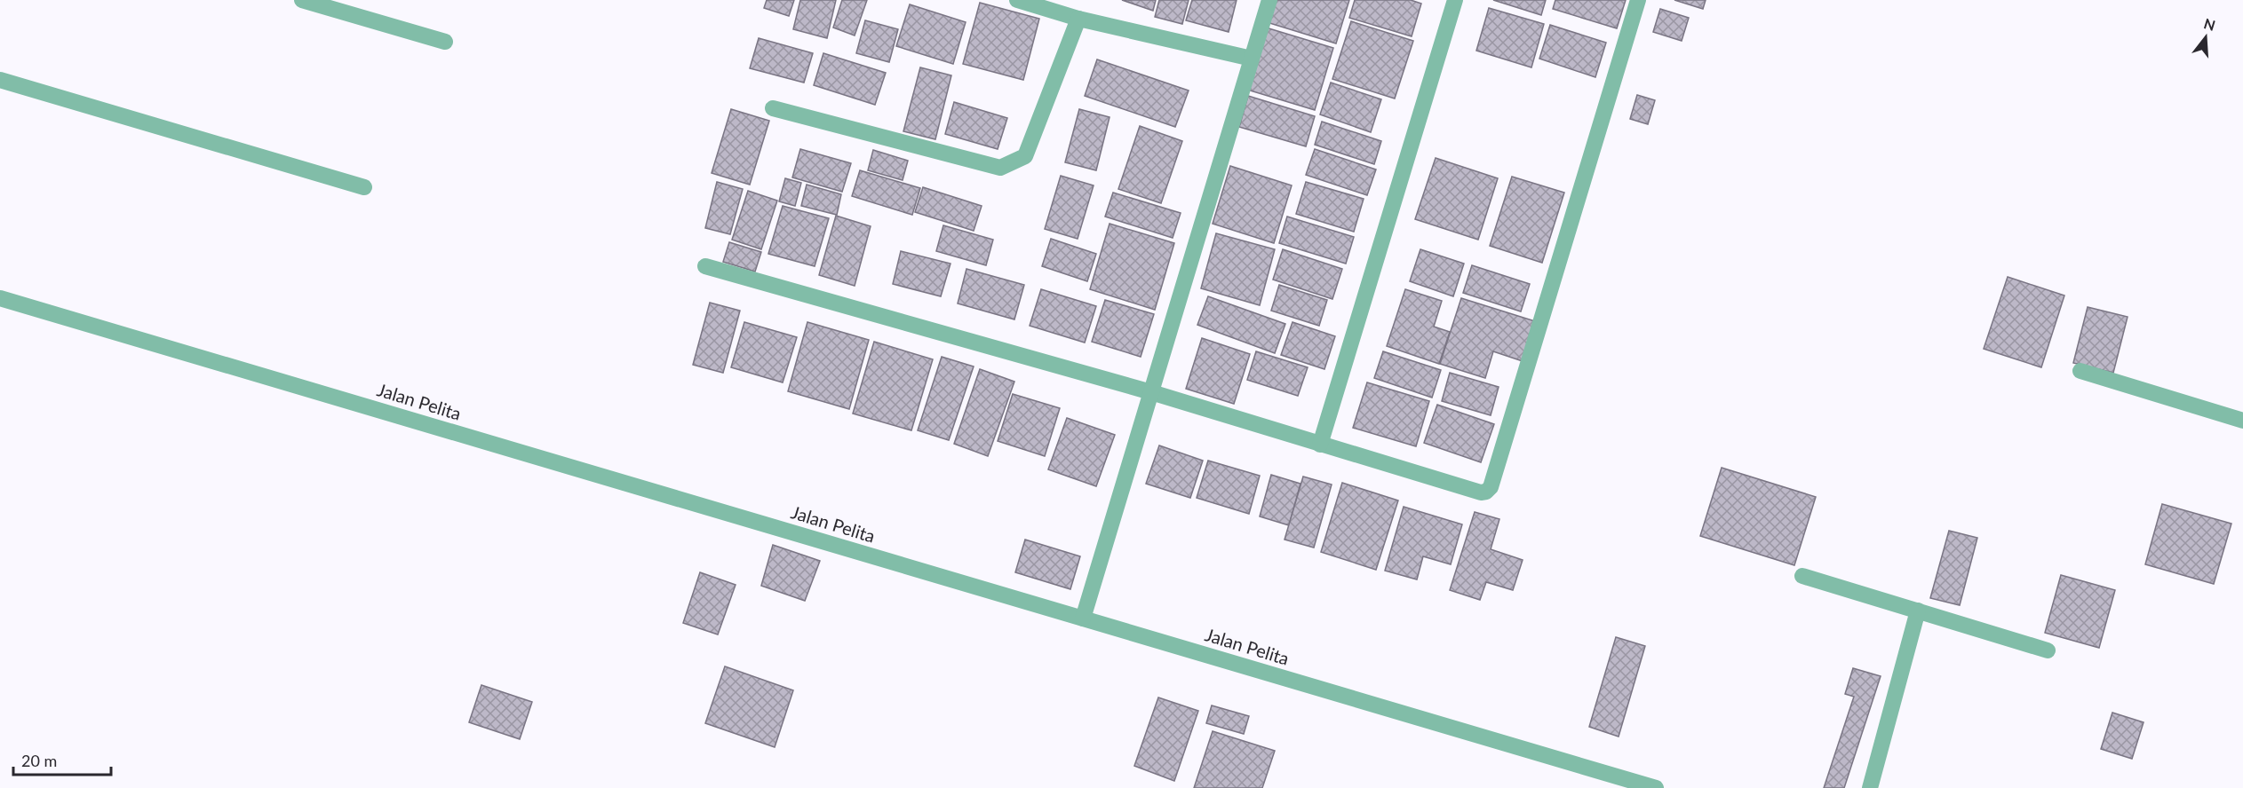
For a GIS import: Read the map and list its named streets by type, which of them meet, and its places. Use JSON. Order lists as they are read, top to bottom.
{
  "streets": {
    "street": ["Jalan Pelita"]
  },
  "scale_bar": "20 m",
  "north": "top"
}
